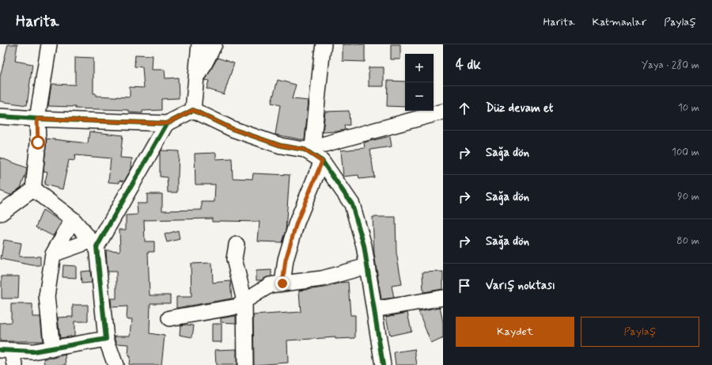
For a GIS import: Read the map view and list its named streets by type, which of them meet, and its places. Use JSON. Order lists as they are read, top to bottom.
{
  "page": {
    "header": "Harita",
    "nav": ["Harita", "Katmanlar", "Paylaş"],
    "heading": ["4 dk", "Yaya · 280 m"],
    "map_buttons": ["+", "−"],
    "list": [
      ["Düz devam et", "10 m"],
      ["Sağa dön", "100 m"],
      ["Sağa dön", "90 m"],
      ["Sağa dön", "80 m"],
      "Varış noktası"
    ],
    "buttons": ["Kaydet", "Paylaş"]
  }
}
